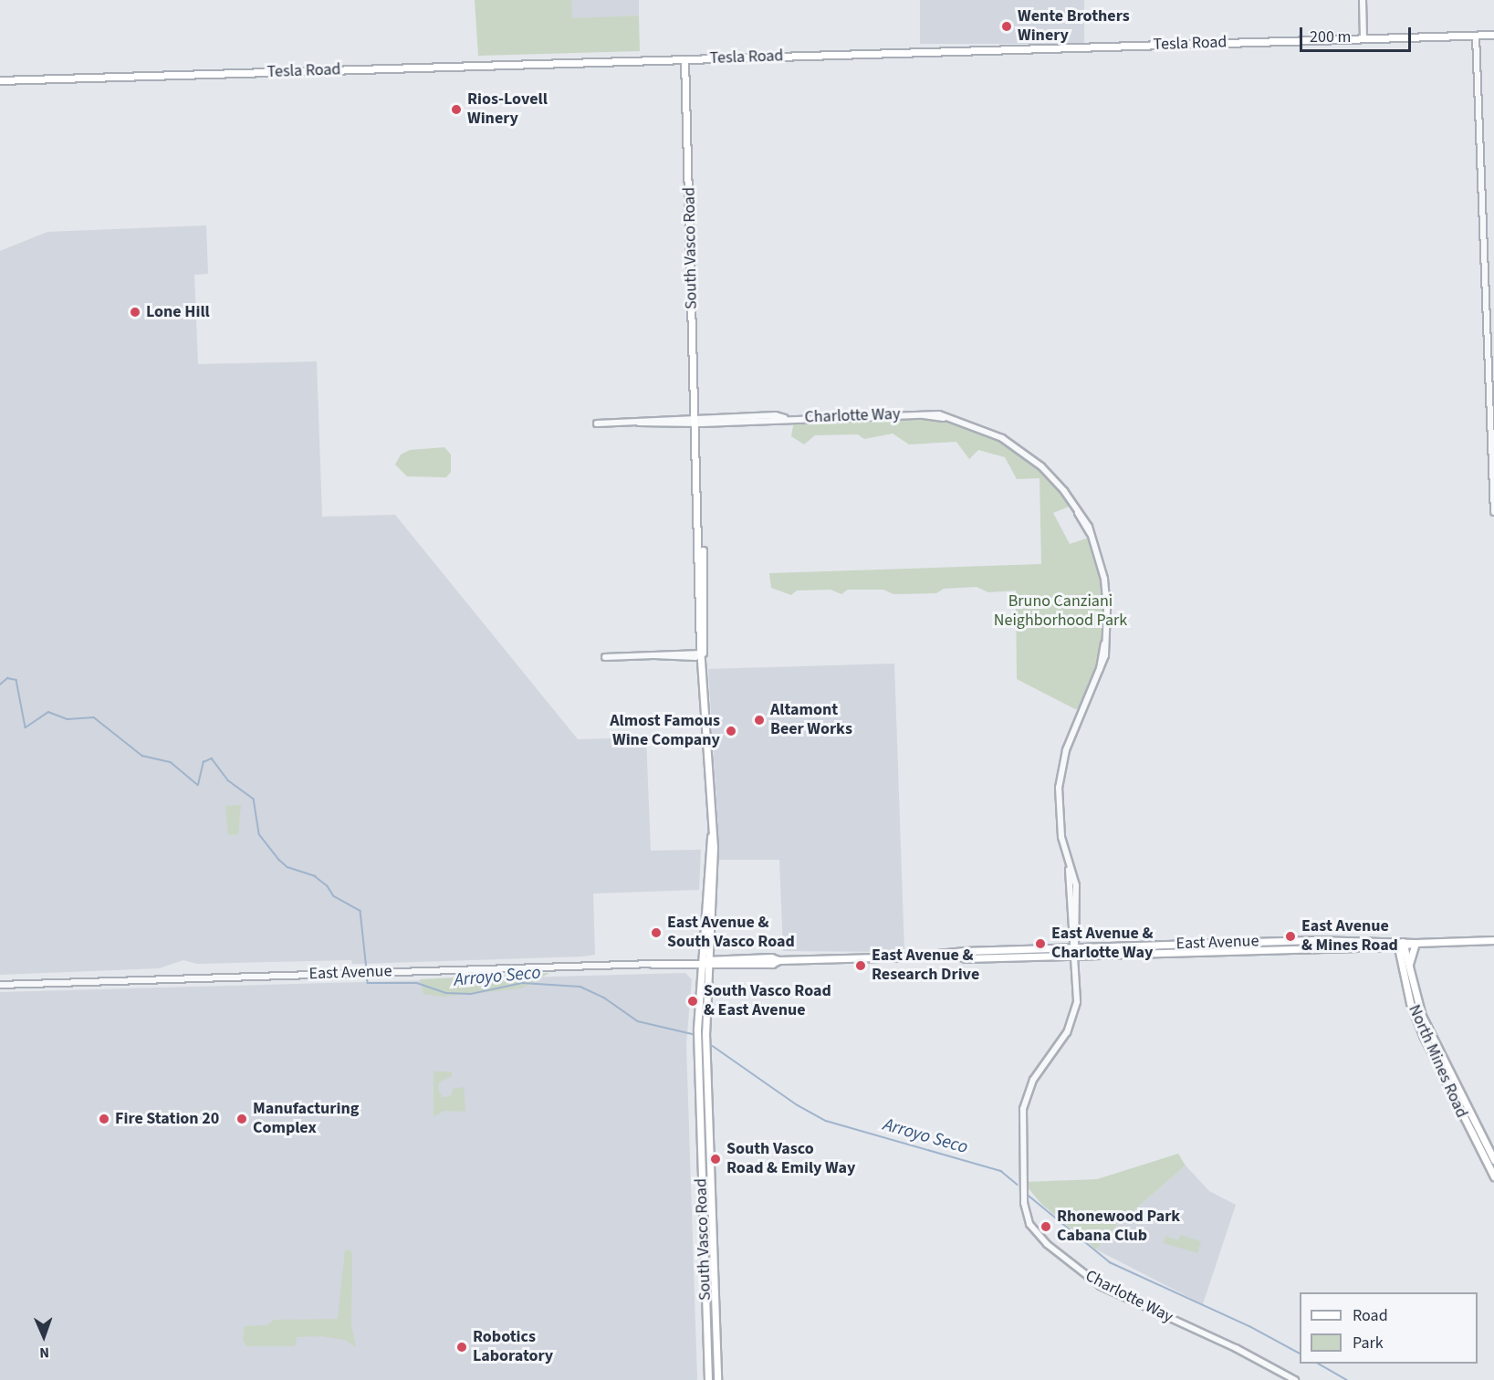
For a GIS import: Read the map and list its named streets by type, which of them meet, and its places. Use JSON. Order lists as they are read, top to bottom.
{
  "streets": {
    "main road": [
      "Tesla Road",
      "South Vasco Road",
      "East Avenue",
      "North Mines Road"
    ],
    "street": ["Charlotte Way"]
  },
  "crossings": [
    ["Tesla Road", "South Vasco Road"],
    ["South Vasco Road", "Charlotte Way"],
    ["South Vasco Road", "East Avenue"],
    ["Charlotte Way", "East Avenue"],
    ["East Avenue", "North Mines Road"]
  ],
  "water": ["Arroyo Seco"],
  "parks": ["Bruno Canziani Neighborhood Park"],
  "places": [
    "Wente Brothers Winery",
    "Rios-Lovell Winery",
    "Lone Hill",
    "Altamont Beer Works",
    "Almost Famous Wine Company",
    "East Avenue & South Vasco Road",
    "East Avenue & Mines Road",
    "East Avenue & Charlotte Way",
    "East Avenue & Research Drive",
    "South Vasco Road & East Avenue",
    "Fire Station 20",
    "Manufacturing Complex",
    "South Vasco Road & Emily Way",
    "Rhonewood Park Cabana Club",
    "Robotics Laboratory"
  ],
  "legend": ["Road", "Park"],
  "scale_bar": "200 m",
  "north": "bottom"
}
